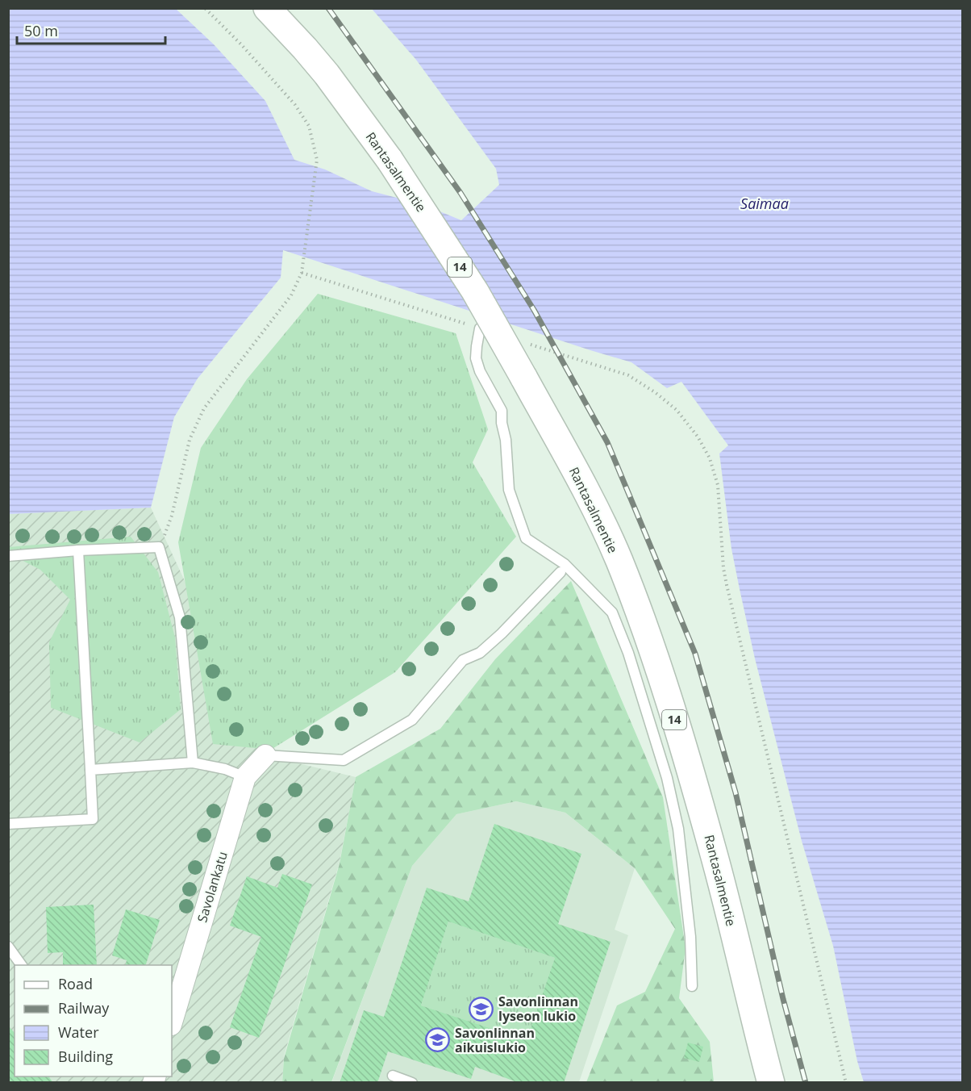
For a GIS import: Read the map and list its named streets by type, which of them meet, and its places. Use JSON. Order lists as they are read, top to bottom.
{
  "streets": {
    "highway": ["Rantasalmentie", "14"],
    "street": ["Savolankatu"]
  },
  "water": ["Saimaa"],
  "places": {
    "school or university": ["Savonlinnan lyseon lukio", "Savonlinnan aikuislukio"]
  },
  "legend": [
    "Road",
    "Railway",
    "Water",
    "Building"
  ],
  "scale_bar": "50 m"
}
